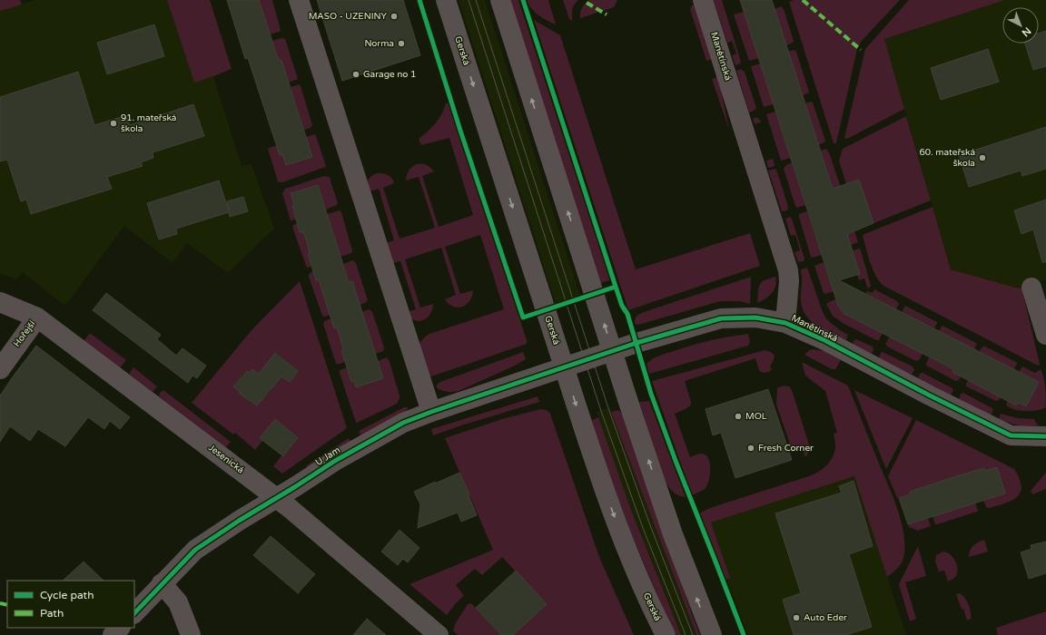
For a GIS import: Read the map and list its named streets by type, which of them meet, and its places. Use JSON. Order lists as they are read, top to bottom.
{
  "streets": {
    "street": [
      "Gerská",
      "Manětínská",
      "Hořejší",
      "U Jam",
      "Jesenická"
    ]
  },
  "crossings": [
    ["Gerská", "Manětínská"],
    ["Gerská", "U Jam"],
    ["Manětínská", "U Jam"],
    ["Hořejší", "Jesenická"],
    ["U Jam", "Jesenická"]
  ],
  "places": [
    "MASO - UZENINY",
    "Norma",
    "Garage no 1",
    "91. mateřská škola",
    "60. mateřská škola",
    "MOL",
    "Fresh Corner",
    "Auto Eder"
  ],
  "legend": ["Cycle path", "Path"],
  "north": "bottom right"
}
